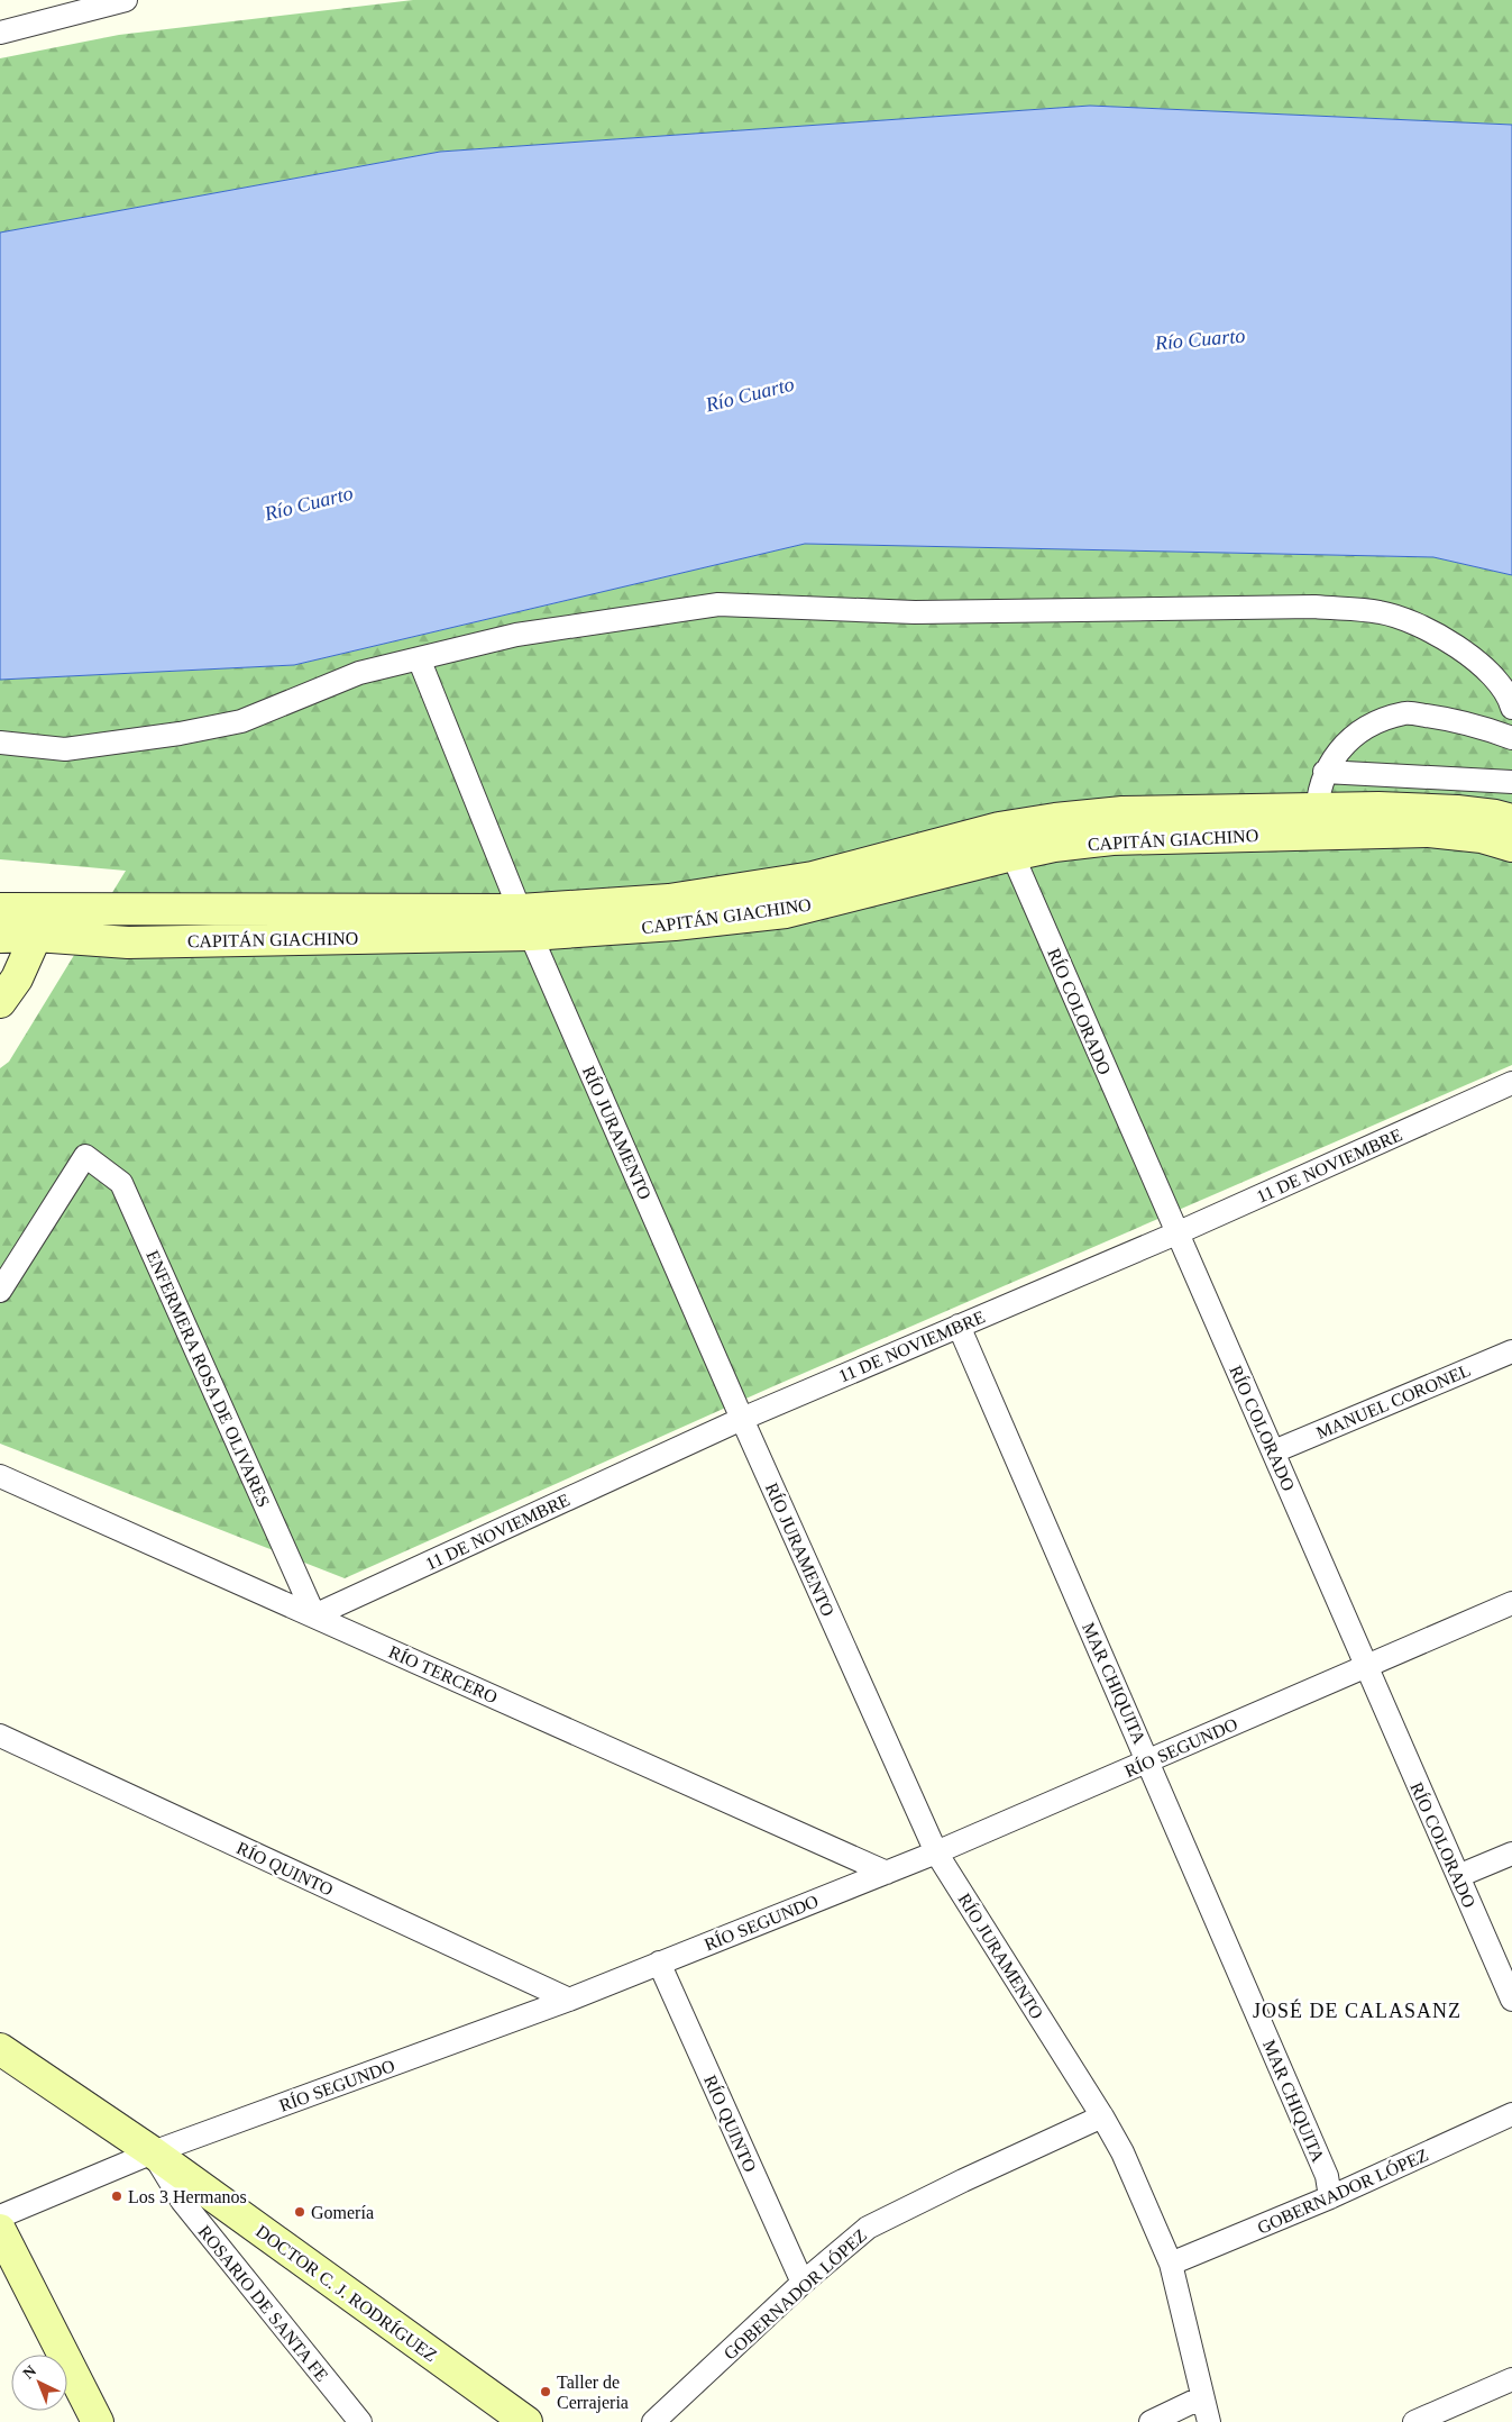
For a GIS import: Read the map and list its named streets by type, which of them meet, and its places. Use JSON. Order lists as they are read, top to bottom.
{
  "streets": {
    "main road": ["CAPITÁN GIACHINO", "DOCTOR C. J. RODRÍGUEZ"],
    "street": [
      "RÍO COLORADO",
      "RÍO JURAMENTO",
      "11 DE NOVIEMBRE",
      "ENFERMERA ROSA DE OLIVARES",
      "MANUEL CORONEL",
      "RÍO TERCERO",
      "MAR CHIQUITA",
      "RÍO SEGUNDO",
      "RÍO QUINTO",
      "GOBERNADOR LÓPEZ",
      "ROSARIO DE SANTA FE"
    ]
  },
  "crossings": [
    ["CAPITÁN GIACHINO", "RÍO COLORADO"],
    ["CAPITÁN GIACHINO", "RÍO JURAMENTO"],
    ["RÍO COLORADO", "11 DE NOVIEMBRE"],
    ["RÍO COLORADO", "MANUEL CORONEL"],
    ["RÍO COLORADO", "RÍO SEGUNDO"],
    ["RÍO JURAMENTO", "11 DE NOVIEMBRE"],
    ["RÍO JURAMENTO", "RÍO SEGUNDO"],
    ["RÍO JURAMENTO", "GOBERNADOR LÓPEZ"],
    ["11 DE NOVIEMBRE", "ENFERMERA ROSA DE OLIVARES"],
    ["11 DE NOVIEMBRE", "RÍO TERCERO"],
    ["11 DE NOVIEMBRE", "MAR CHIQUITA"],
    ["ENFERMERA ROSA DE OLIVARES", "RÍO TERCERO"],
    ["RÍO TERCERO", "RÍO SEGUNDO"],
    ["MAR CHIQUITA", "RÍO SEGUNDO"],
    ["MAR CHIQUITA", "GOBERNADOR LÓPEZ"],
    ["RÍO SEGUNDO", "RÍO QUINTO"],
    ["RÍO SEGUNDO", "DOCTOR C. J. RODRÍGUEZ"],
    ["RÍO SEGUNDO", "ROSARIO DE SANTA FE"],
    ["RÍO QUINTO", "GOBERNADOR LÓPEZ"],
    ["DOCTOR C. J. RODRÍGUEZ", "ROSARIO DE SANTA FE"]
  ],
  "districts": ["JOSÉ DE CALASANZ"],
  "water": ["Río Cuarto"],
  "places": ["Los 3 Hermanos", "Gomería", "Taller de Cerrajeria"],
  "north": "top left"
}
